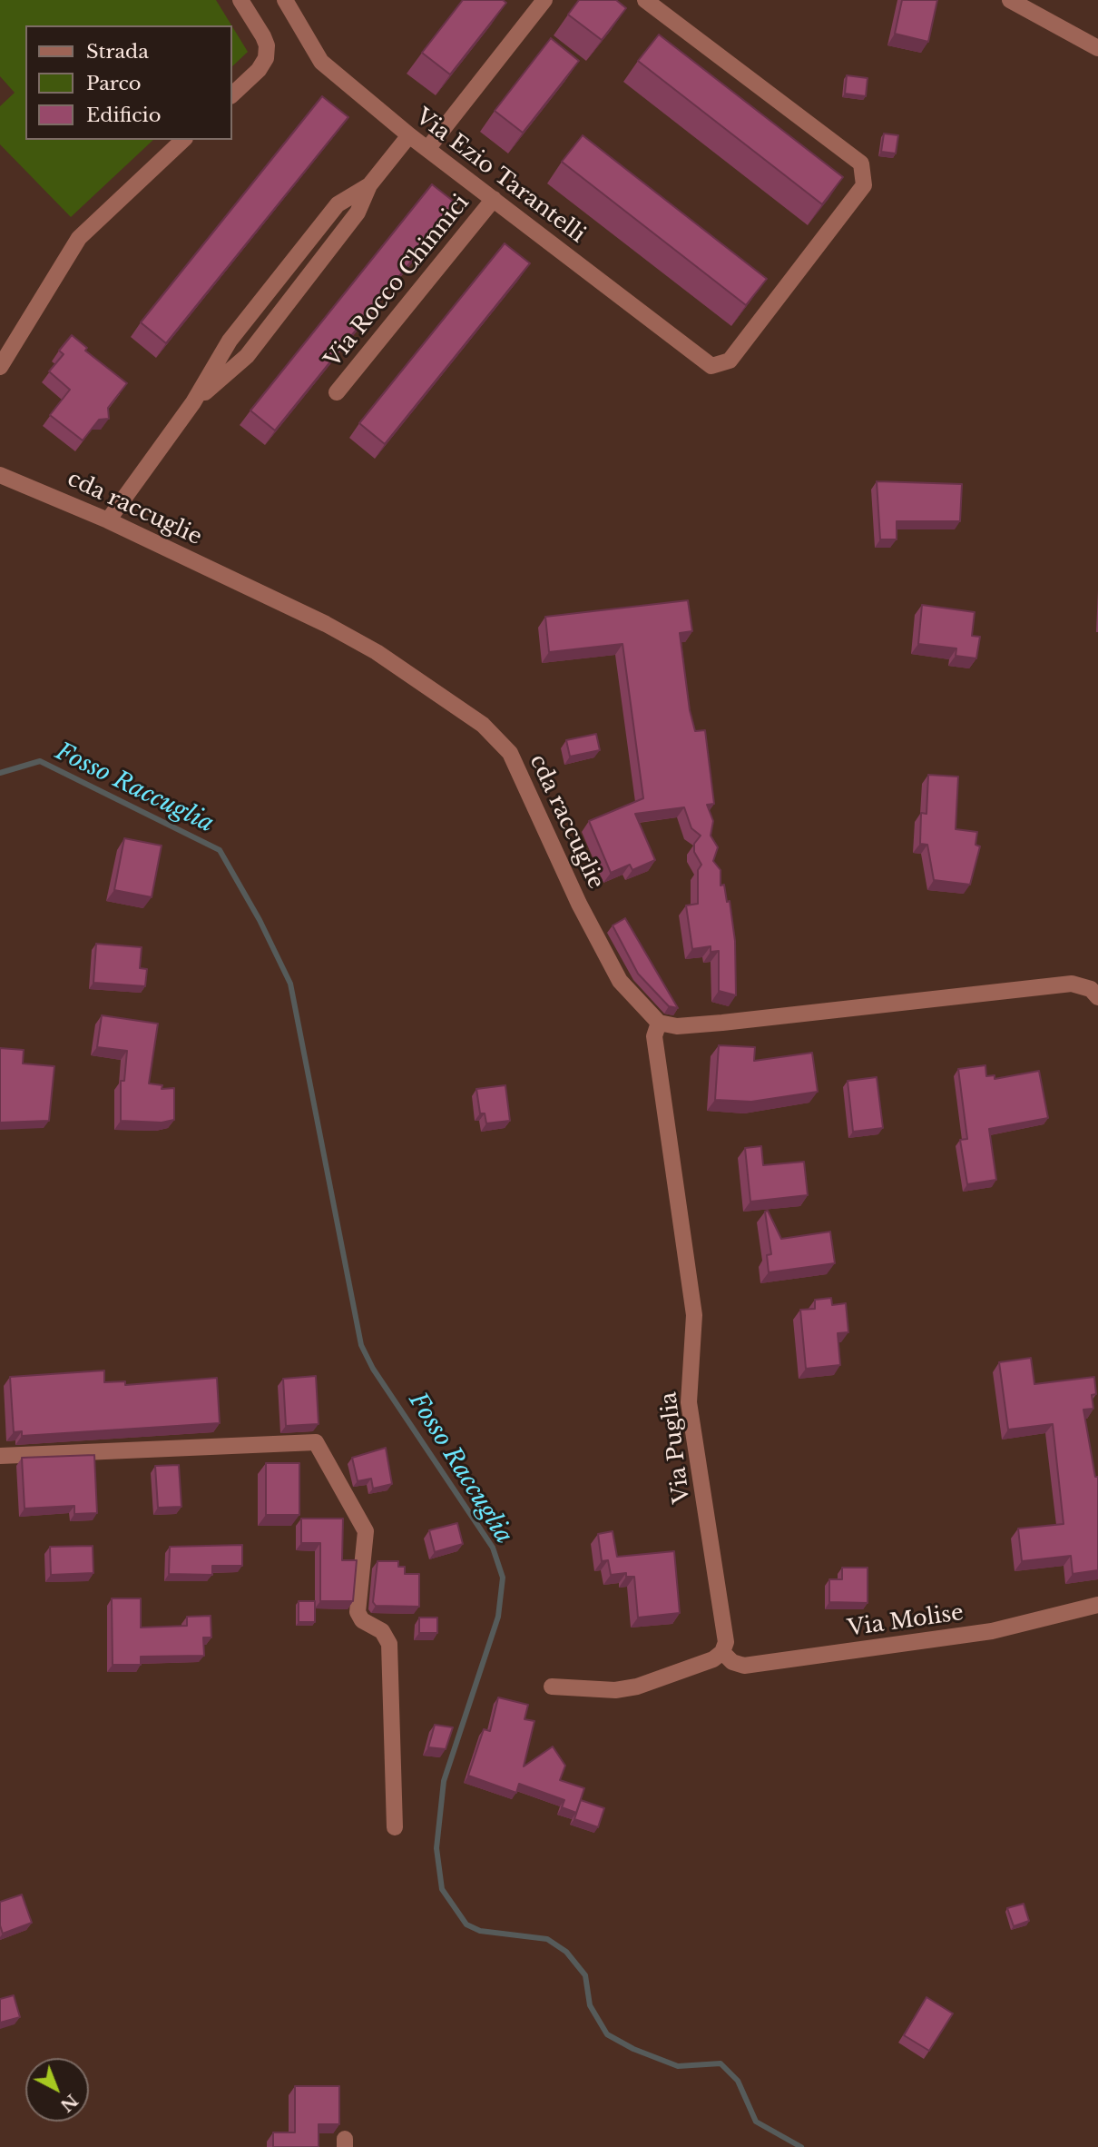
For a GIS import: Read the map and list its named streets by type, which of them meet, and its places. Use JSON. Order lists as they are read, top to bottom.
{
  "streets": {
    "street": [
      "Via Ezio Tarantelli",
      "Via Rocco Chinnici",
      "cda raccuglie",
      "Via Puglia",
      "Via Molise"
    ]
  },
  "crossings": [
    ["Via Ezio Tarantelli", "Via Rocco Chinnici"],
    ["cda raccuglie", "Via Puglia"],
    ["Via Puglia", "Via Molise"]
  ],
  "water": ["Fosso Raccuglia"],
  "legend": ["Strada", "Parco", "Edificio"],
  "north": "bottom right"
}
